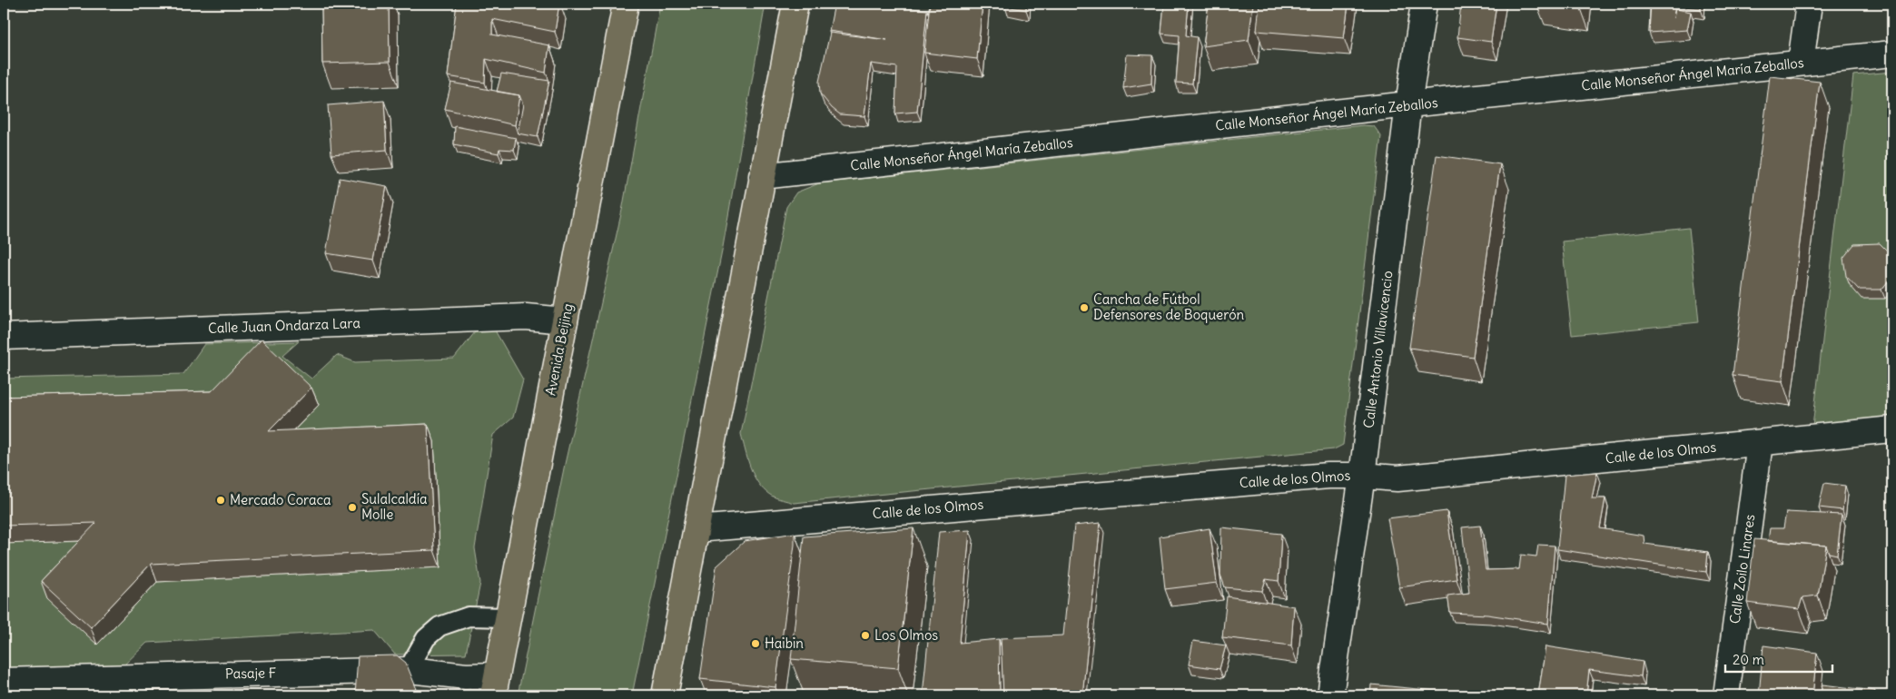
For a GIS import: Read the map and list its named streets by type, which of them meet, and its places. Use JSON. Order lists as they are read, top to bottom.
{
  "streets": {
    "main road": ["Avenida Beijing"],
    "street": [
      "Calle Monseñor Ángel María Zeballos",
      "Calle Juan Ondarza Lara",
      "Calle Antonio Villavicencio",
      "Calle de los Olmos",
      "Calle Zoilo Linares",
      "Pasaje F"
    ]
  },
  "crossings": [
    ["Calle Monseñor Ángel María Zeballos", "Calle Antonio Villavicencio"],
    ["Calle Juan Ondarza Lara", "Avenida Beijing"],
    ["Avenida Beijing", "Pasaje F"],
    ["Calle Antonio Villavicencio", "Calle de los Olmos"],
    ["Calle de los Olmos", "Calle Zoilo Linares"]
  ],
  "places": [
    "Cancha de Fútbol Defensores de Boquerón",
    "Mercado Coraca",
    "Sulalcaldía Molle",
    "Los Olmos",
    "Haibin"
  ],
  "scale_bar": "20 m"
}
